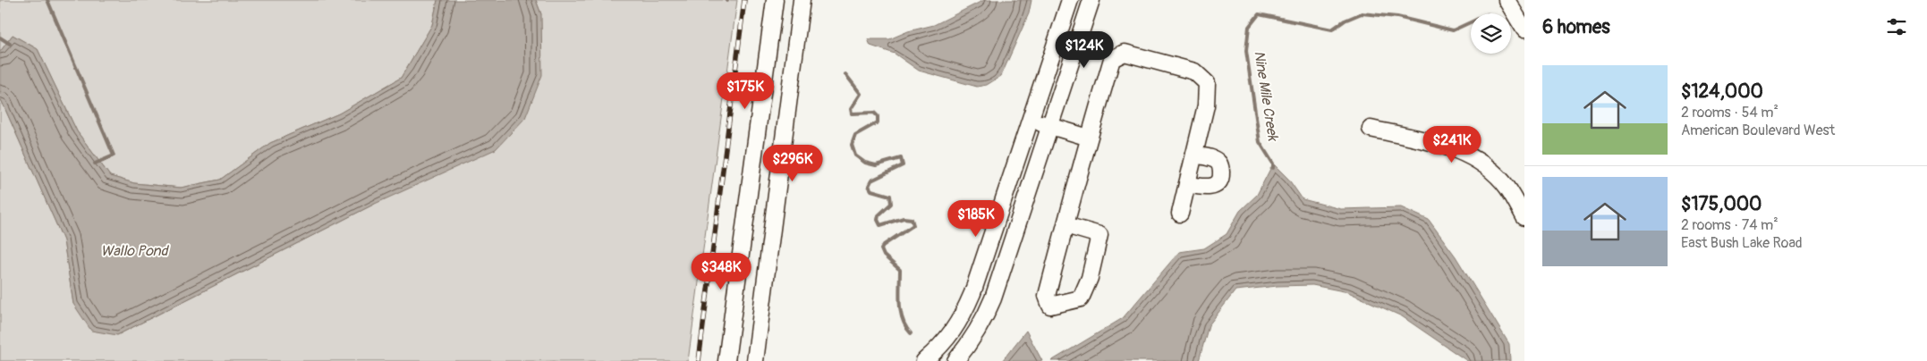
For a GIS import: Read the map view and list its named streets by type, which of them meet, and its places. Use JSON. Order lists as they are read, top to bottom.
{
  "water": ["Nine Mile Creek", "Wallo Pond"],
  "page": {
    "heading": "6 homes",
    "price": [
      "$124K",
      "$175K",
      "$241K",
      "$296K",
      "$185K",
      "$348K"
    ],
    "list": [
      {
        "name": "$124,000",
        "note": "2 rooms · 54 m² · American Boulevard West"
      },
      {
        "name": "$175,000",
        "note": "2 rooms · 74 m² · East Bush Lake Road"
      }
    ]
  }
}
